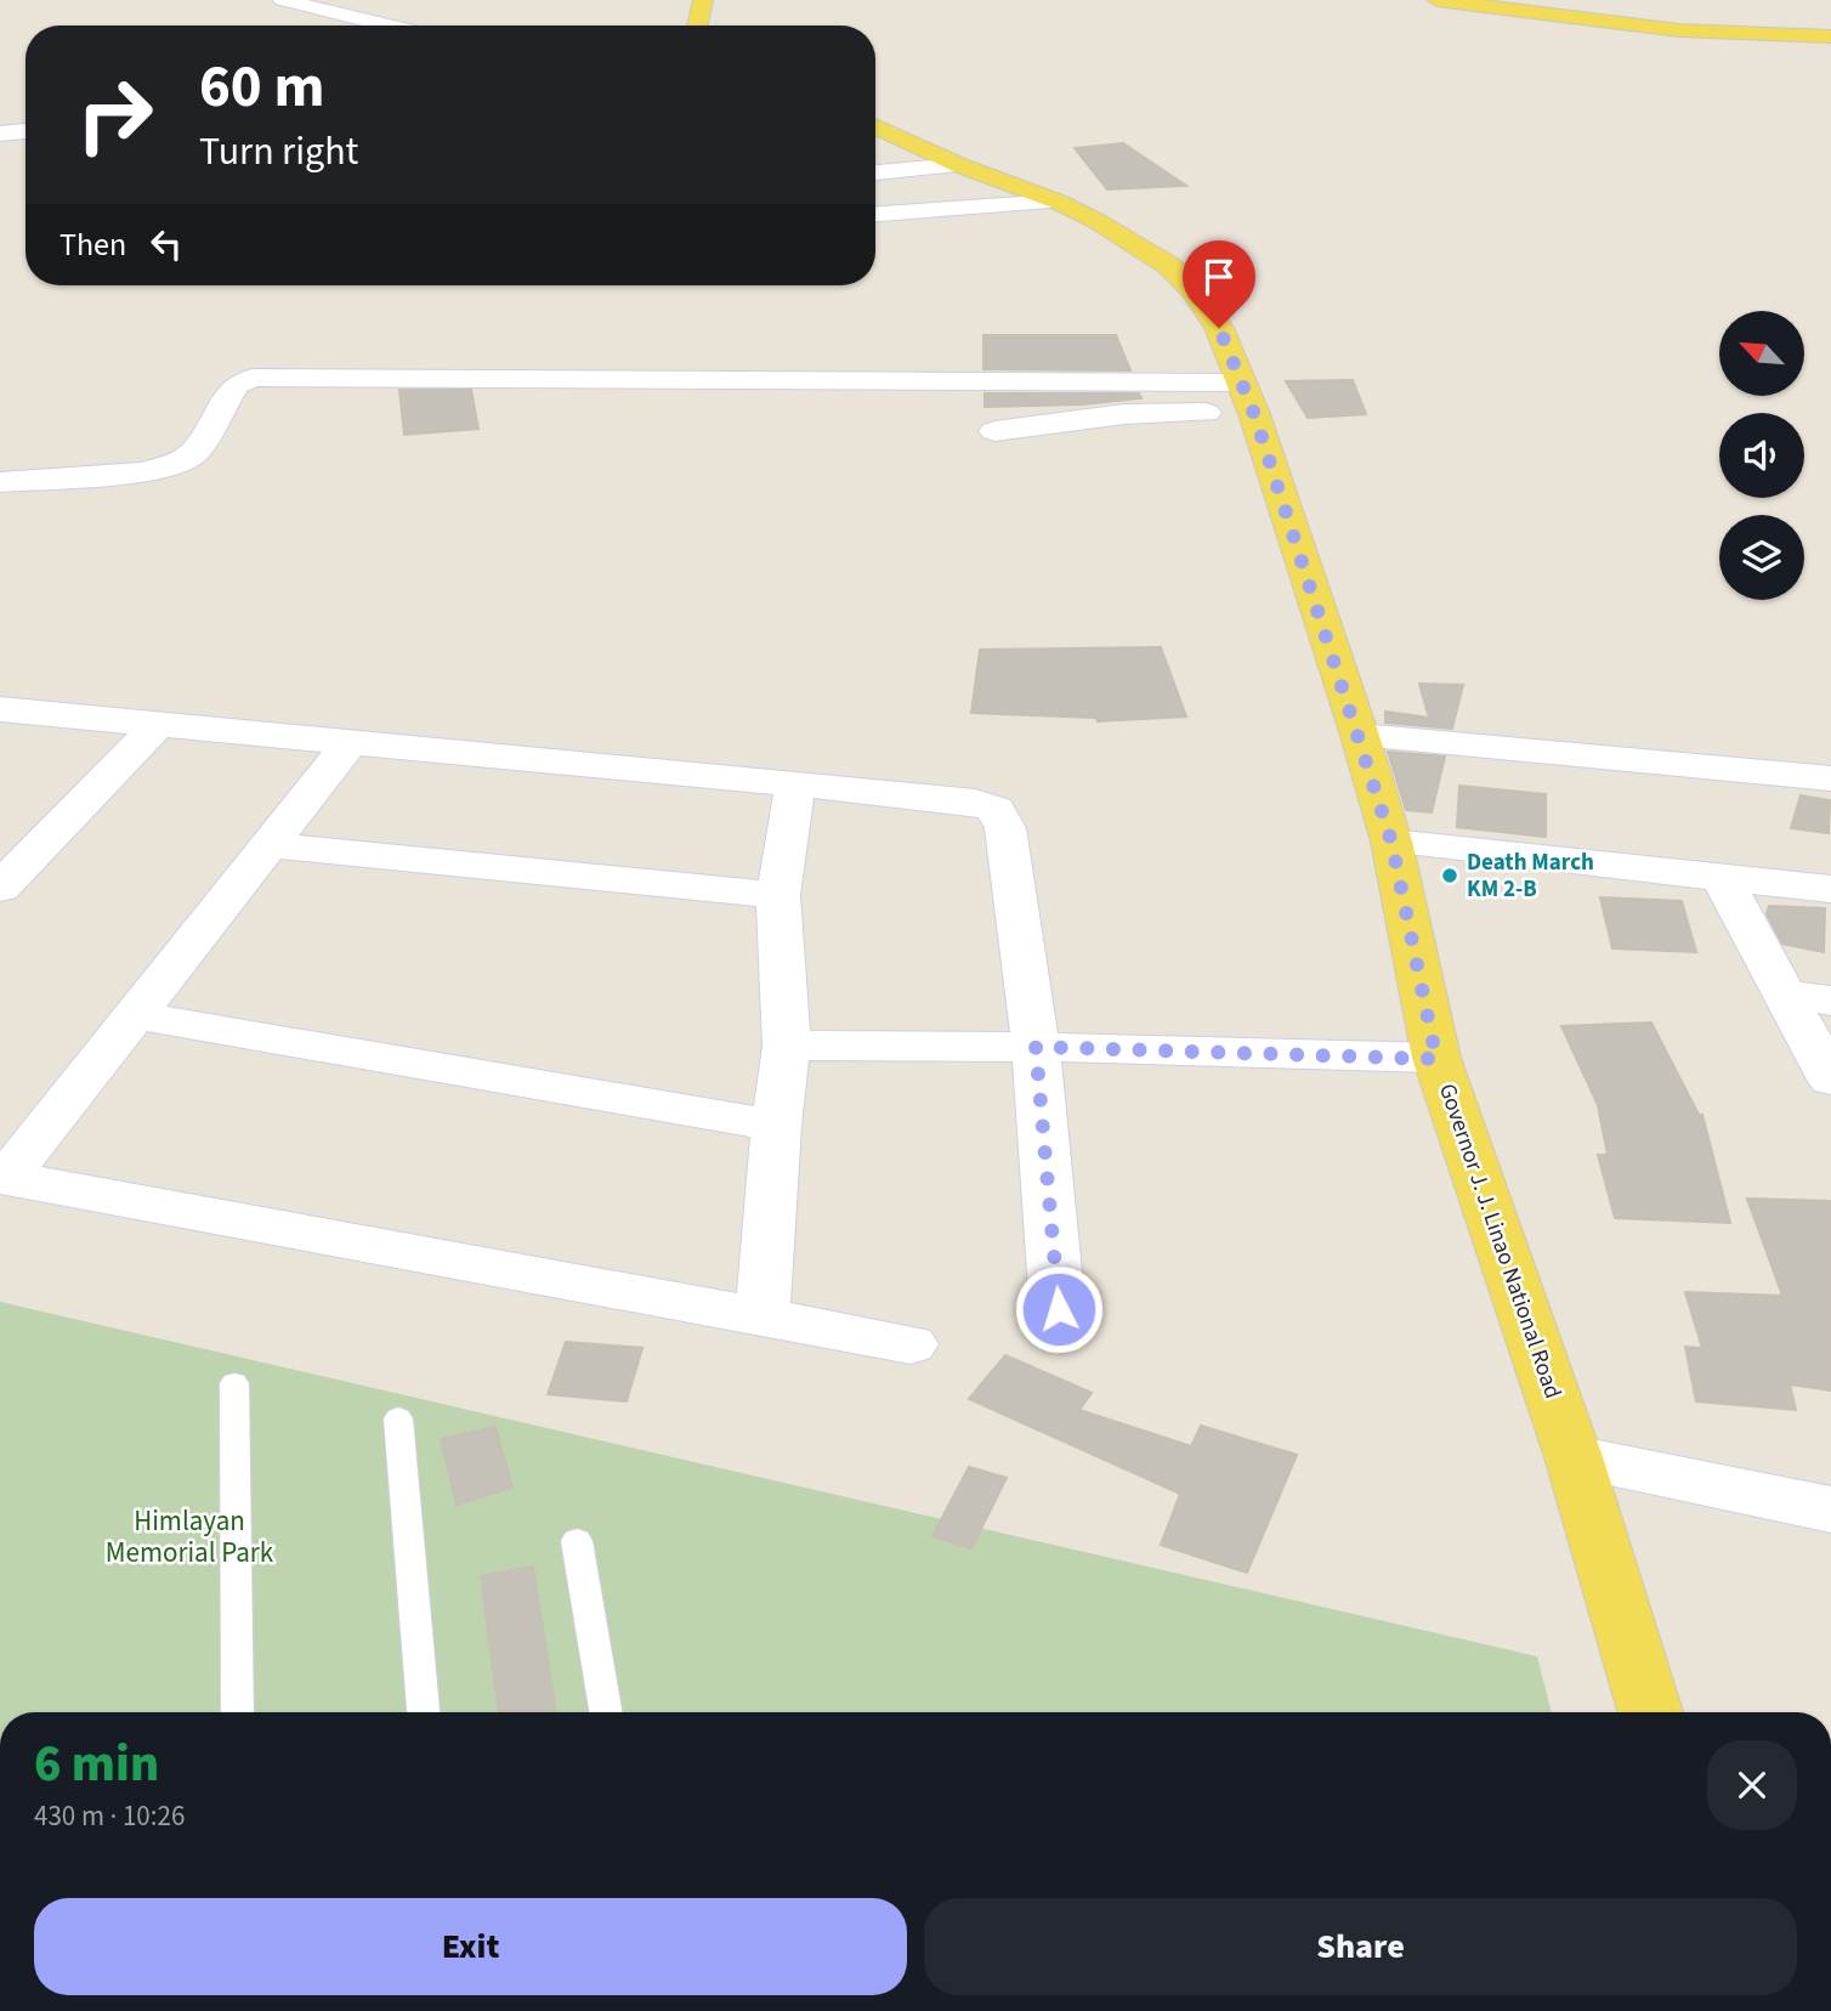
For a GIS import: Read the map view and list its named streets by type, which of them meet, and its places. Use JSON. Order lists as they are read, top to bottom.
{
  "streets": {
    "main road": ["Governor J. J. Linao National Road"]
  },
  "parks": ["Himlayan Memorial Park"],
  "places": ["Death March KM 2-B"],
  "north": "top left",
  "page": {
    "turn": ["60 m", "Turn right"],
    "then": "Then",
    "heading": ["6 min", "430 m · 10:26"],
    "buttons": ["Exit", "Share"]
  }
}
